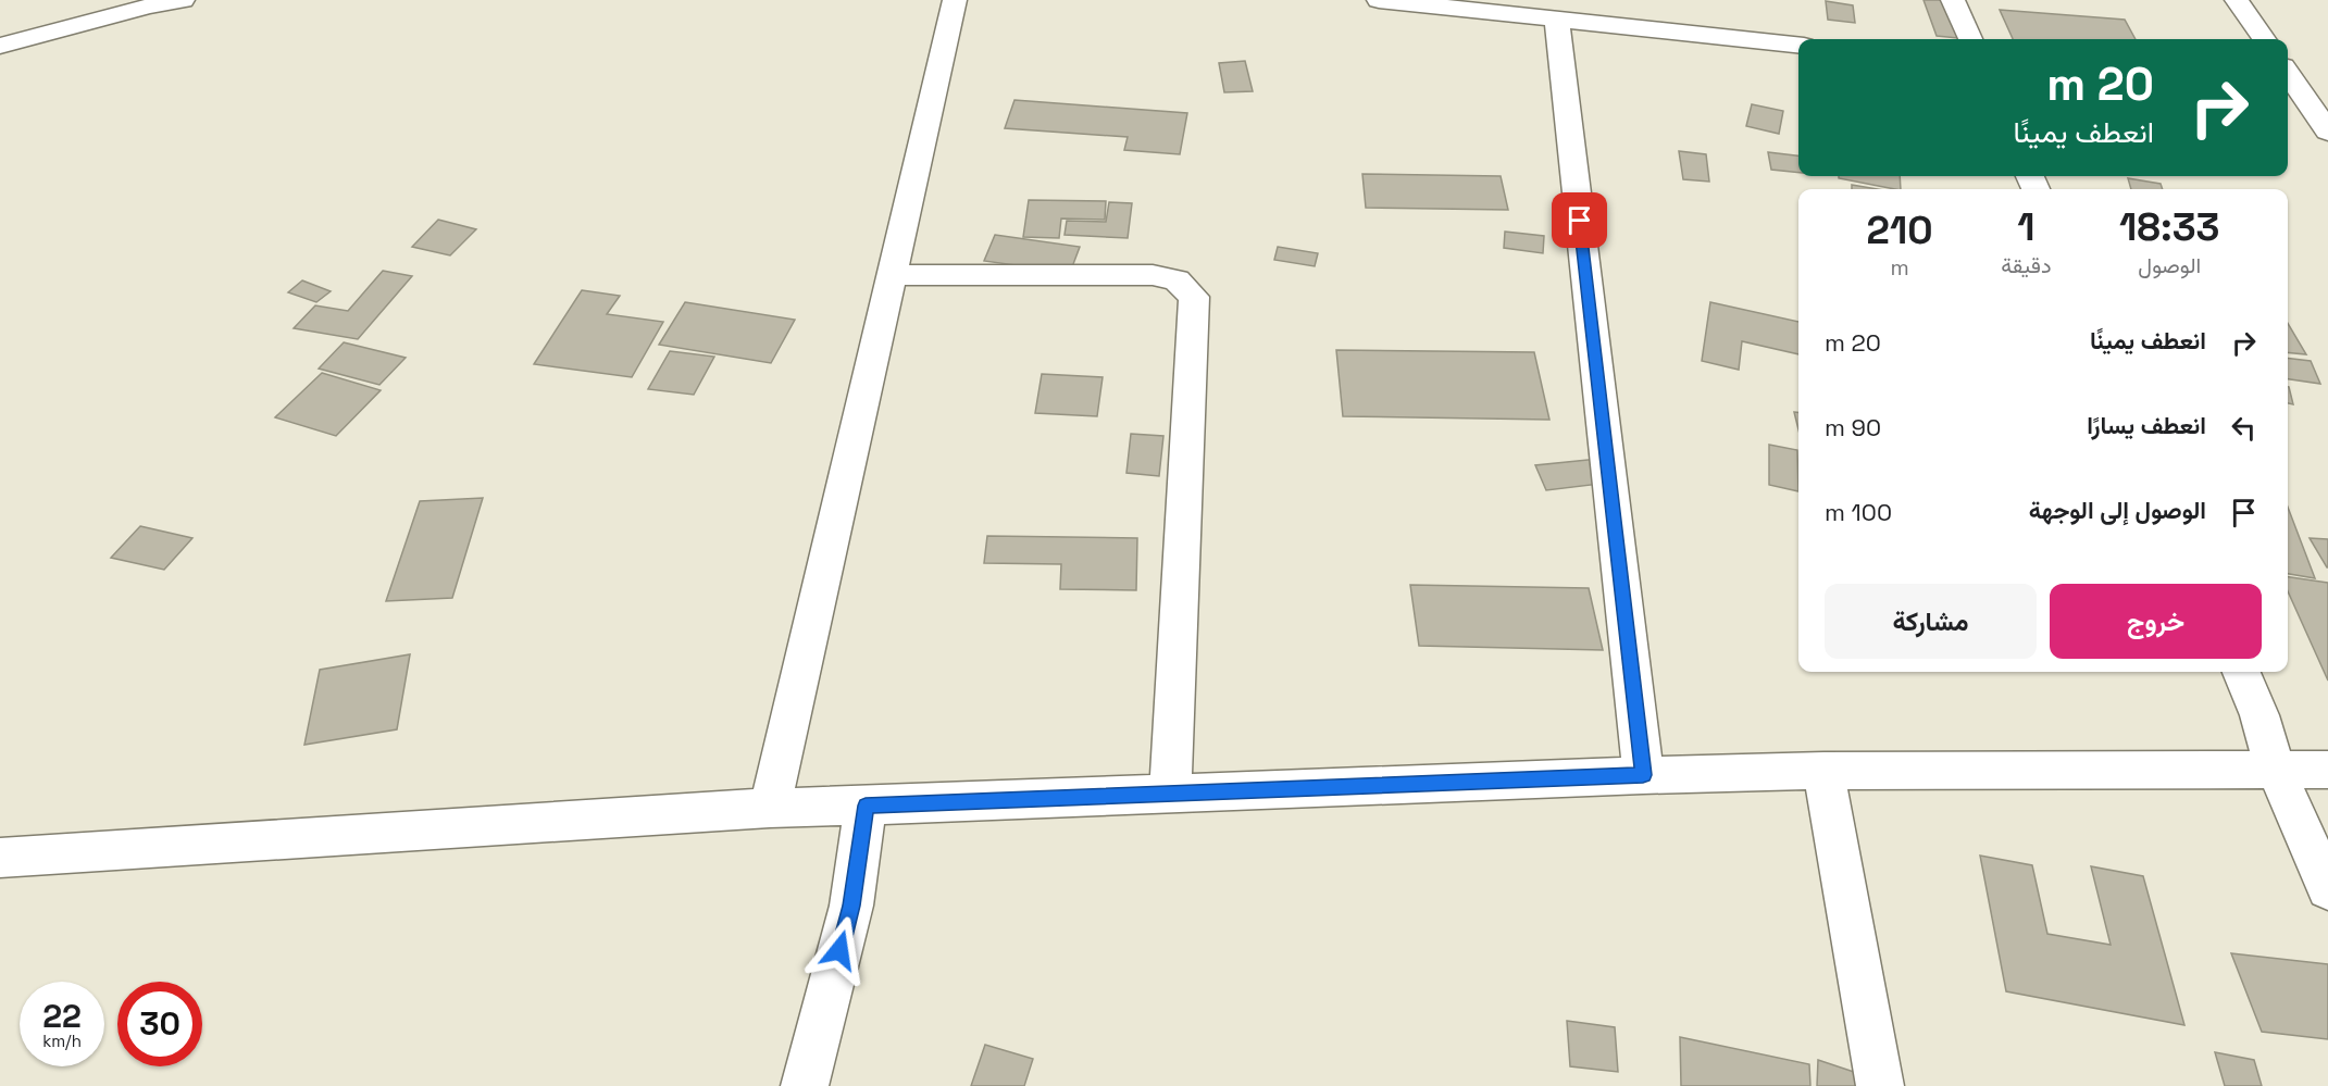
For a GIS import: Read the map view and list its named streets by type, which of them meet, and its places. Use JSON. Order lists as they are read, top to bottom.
{
  "page": {
    "turn": ["20 m", "انعطف يمينًا"],
    "eta": [
      "18:33",
      "الوصول",
      "1",
      "دقيقة",
      "210",
      "m"
    ],
    "list": [
      {
        "name": "انعطف يمينًا",
        "value": "20 m"
      },
      {
        "name": "انعطف يسارًا",
        "value": "90 m"
      },
      {
        "name": "الوصول إلى الوجهة",
        "value": "100 m"
      }
    ],
    "buttons": ["خروج", "مشاركة"],
    "speed": "22 km/h",
    "limit": "30"
  }
}
